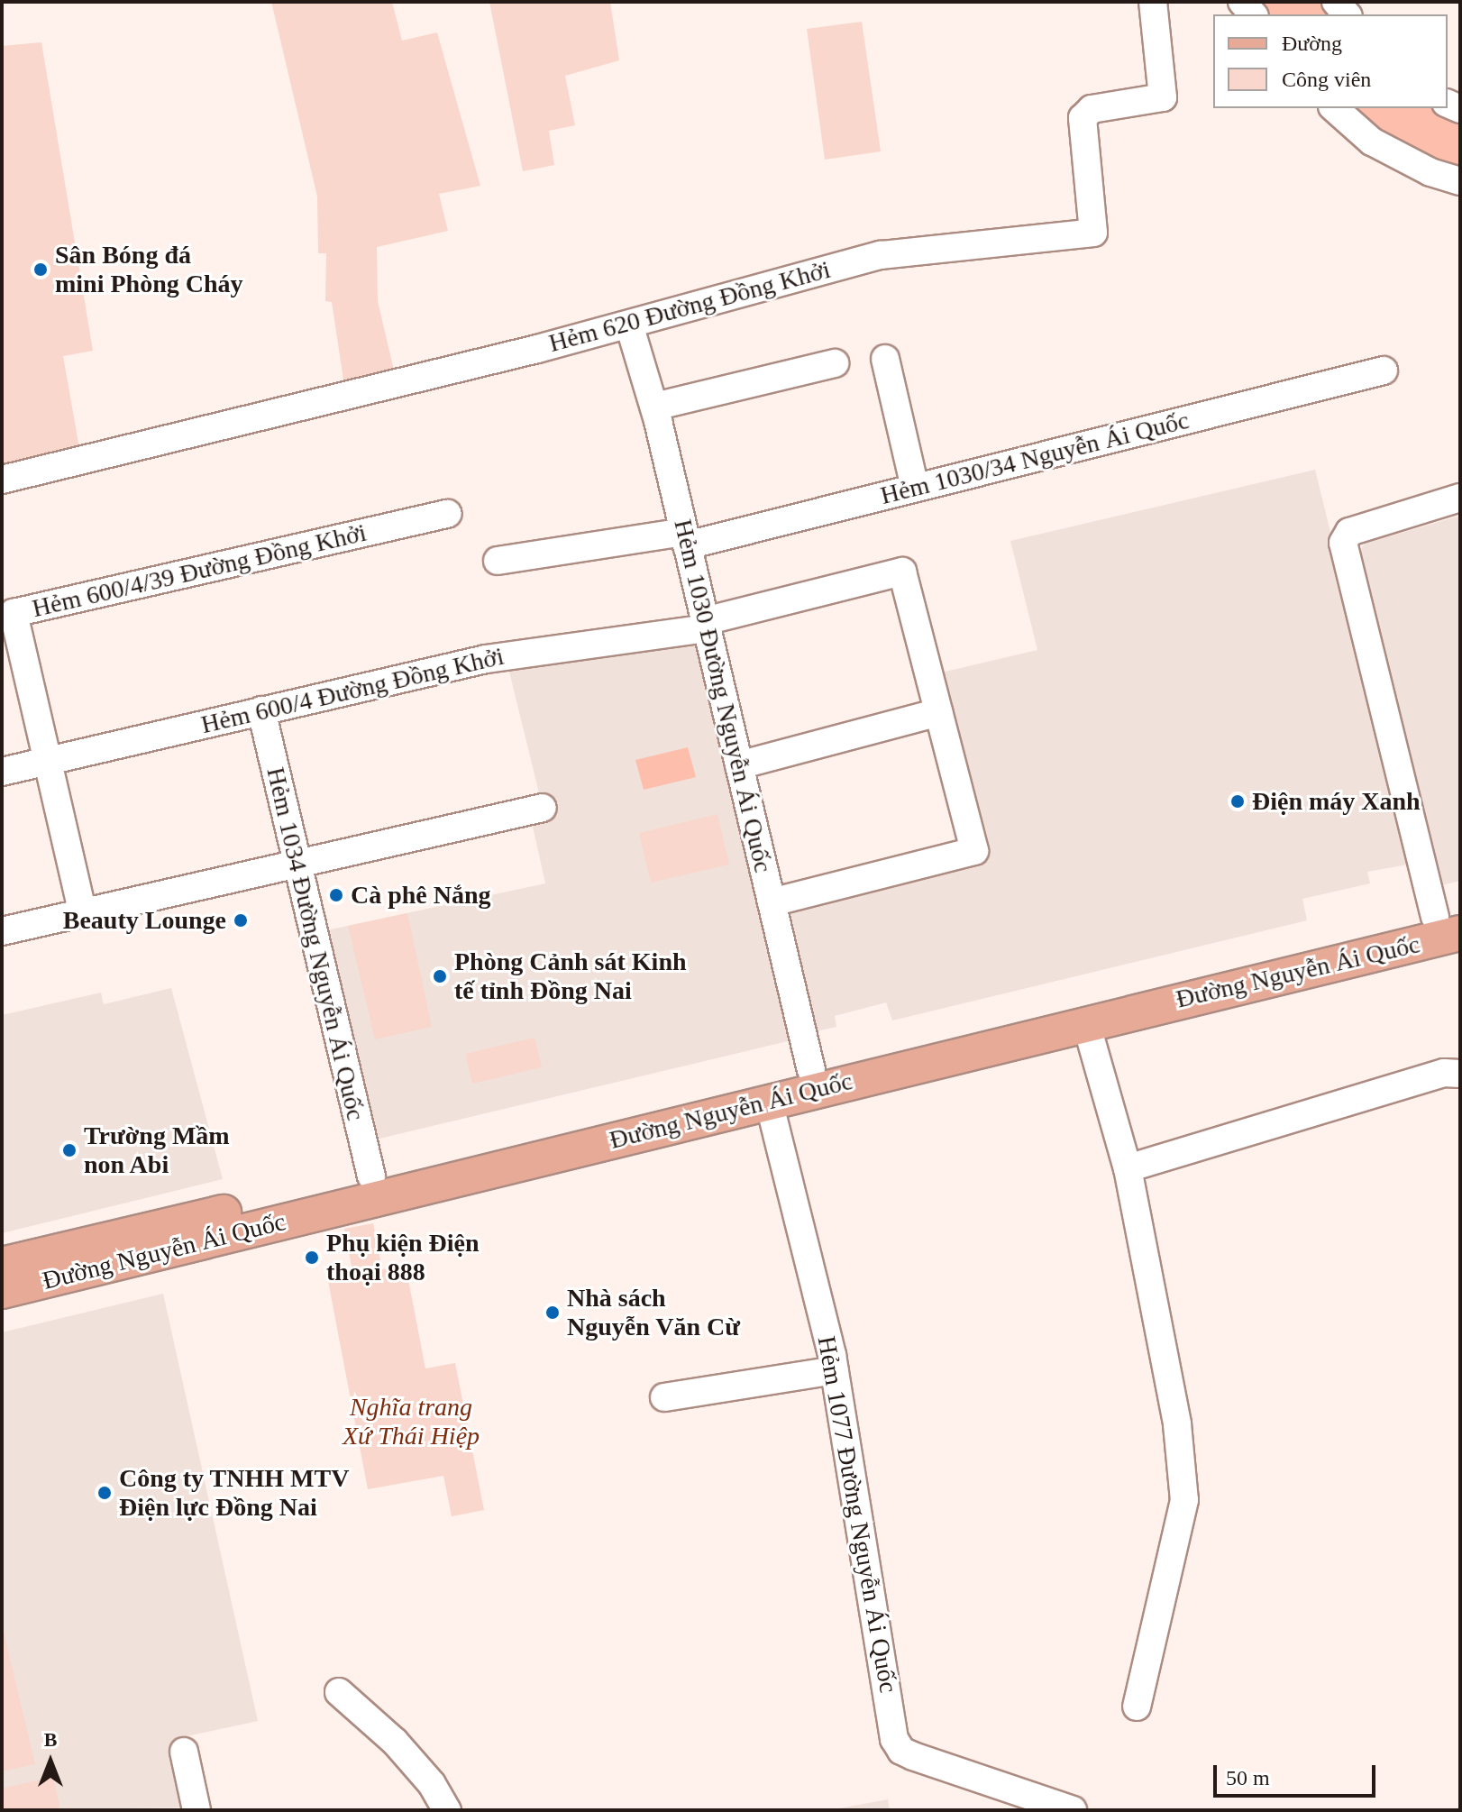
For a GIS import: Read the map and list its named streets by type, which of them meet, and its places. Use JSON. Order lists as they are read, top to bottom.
{
  "streets": {
    "main road": ["Đường Nguyễn Ái Quốc"],
    "street": [
      "Hẻm 620 Đường Đồng Khởi",
      "Hẻm 1030/34 Nguyễn Ái Quốc",
      "Hẻm 600/4/39 Đường Đồng Khởi",
      "Hẻm 600/4 Đường Đồng Khởi",
      "Hẻm 1030 Đường Nguyễn Ái Quốc",
      "Hẻm 1034 Đường Nguyễn Ái Quốc",
      "Hẻm 1077 Đường Nguyễn Ái Quốc"
    ]
  },
  "crossings": [
    ["Hẻm 620 Đường Đồng Khởi", "Hẻm 1030 Đường Nguyễn Ái Quốc"],
    ["Hẻm 1030/34 Nguyễn Ái Quốc", "Hẻm 1030 Đường Nguyễn Ái Quốc"],
    ["Hẻm 600/4/39 Đường Đồng Khởi", "Hẻm 600/4 Đường Đồng Khởi"],
    ["Hẻm 600/4 Đường Đồng Khởi", "Hẻm 1030 Đường Nguyễn Ái Quốc"],
    ["Hẻm 600/4 Đường Đồng Khởi", "Hẻm 1034 Đường Nguyễn Ái Quốc"],
    ["Hẻm 1030 Đường Nguyễn Ái Quốc", "Đường Nguyễn Ái Quốc"],
    ["Hẻm 1034 Đường Nguyễn Ái Quốc", "Đường Nguyễn Ái Quốc"],
    ["Đường Nguyễn Ái Quốc", "Hẻm 1077 Đường Nguyễn Ái Quốc"]
  ],
  "parks": ["Nghĩa trang Xứ Thái Hiệp"],
  "places": [
    "Sân Bóng đá mini Phòng Cháy",
    "Điện máy Xanh",
    "Cà phê Nắng",
    "Beauty Lounge",
    "Phòng Cảnh sát Kinh tế tỉnh Đồng Nai",
    "Trường Mầm non Abi",
    "Phụ kiện Điện thoại 888",
    "Nhà sách Nguyễn Văn Cừ",
    "Công ty TNHH MTV Điện lực Đồng Nai"
  ],
  "legend": ["Đường", "Công viên"],
  "scale_bar": "50 m",
  "north": "top"
}
